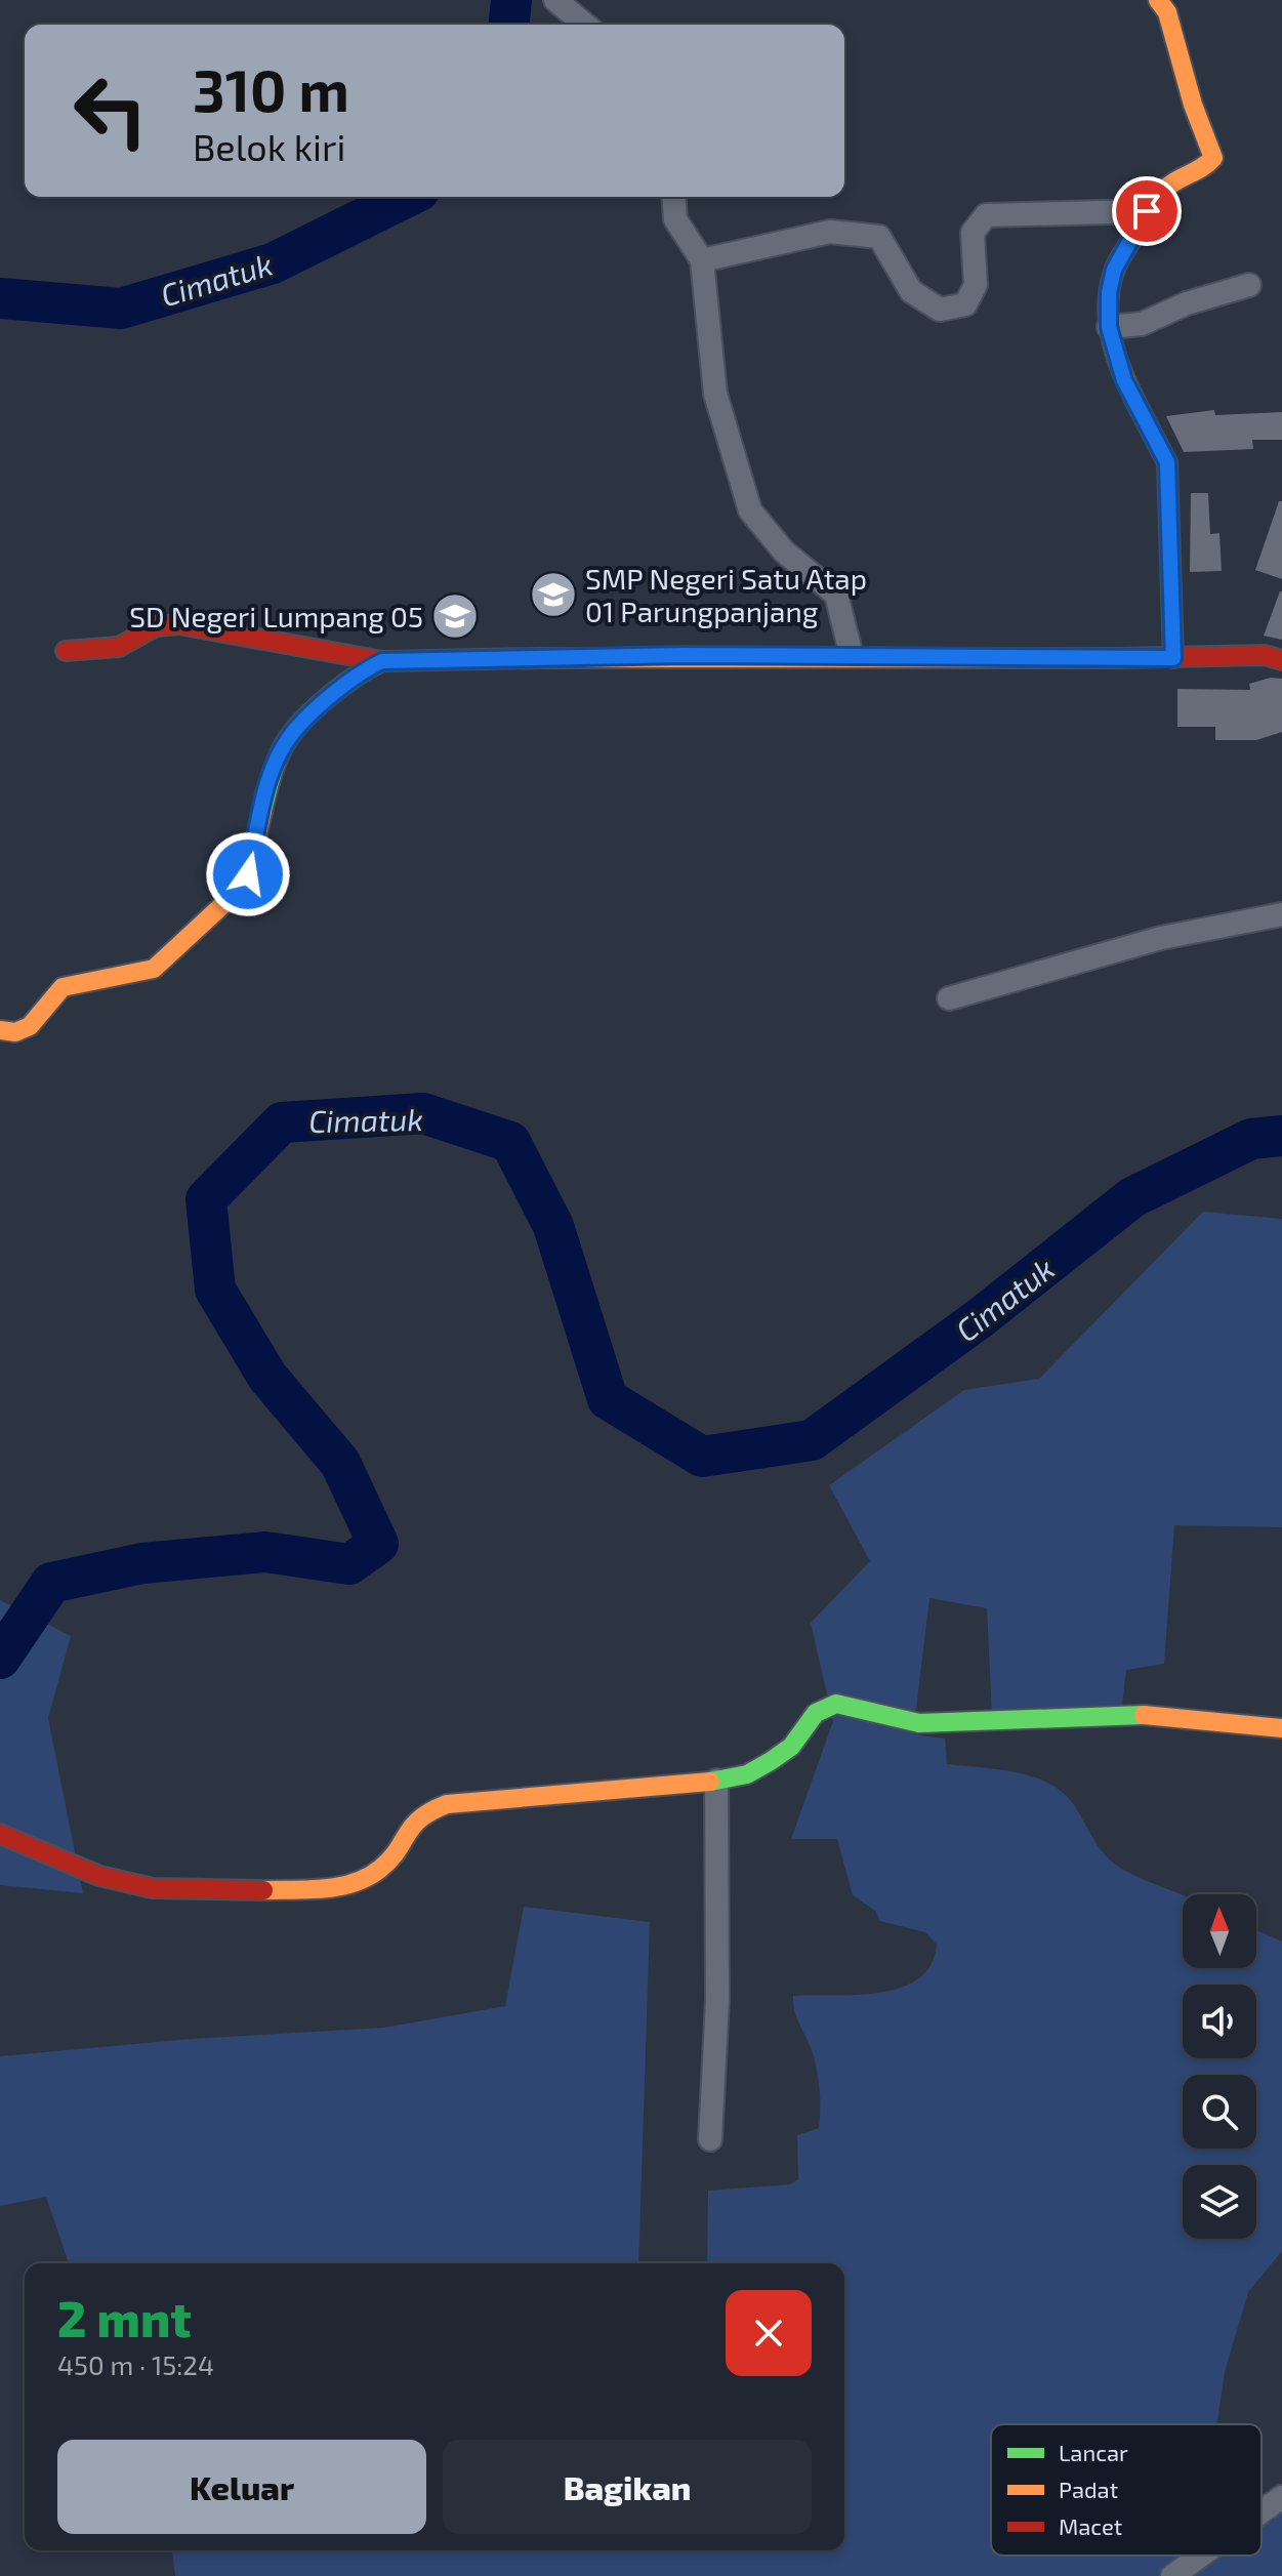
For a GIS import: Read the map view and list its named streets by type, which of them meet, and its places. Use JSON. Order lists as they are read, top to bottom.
{
  "water": ["Cimatuk"],
  "places": {
    "school or university": ["SMP Negeri Satu Atap 01 Parungpanjang", "SD Negeri Lumpang 05"]
  },
  "legend": ["Lancar", "Padat", "Macet"],
  "north": "top",
  "page": {
    "turn": ["310 m", "Belok kiri"],
    "heading": ["2 mnt", "450 m · 15:24"],
    "buttons": ["Keluar", "Bagikan"]
  }
}
